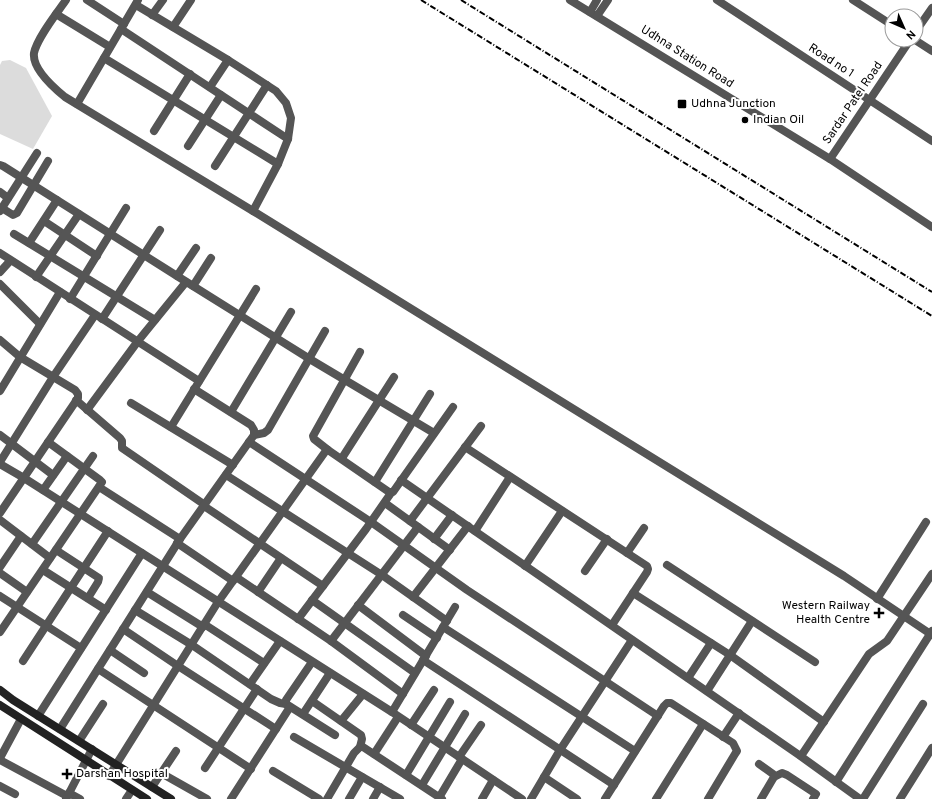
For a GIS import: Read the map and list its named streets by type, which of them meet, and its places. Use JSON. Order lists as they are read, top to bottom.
{
  "streets": {
    "street": ["Udhna Station Road", "Road no 1", "Sardar Patel Road"]
  },
  "crossings": [
    ["Udhna Station Road", "Sardar Patel Road"],
    ["Road no 1", "Sardar Patel Road"]
  ],
  "places": {
    "transit": ["Udhna Junction"],
    "other": ["Indian Oil"],
    "health": ["Western Railway Health Centre", "Darshan Hospital"]
  },
  "north": "bottom right"
}
